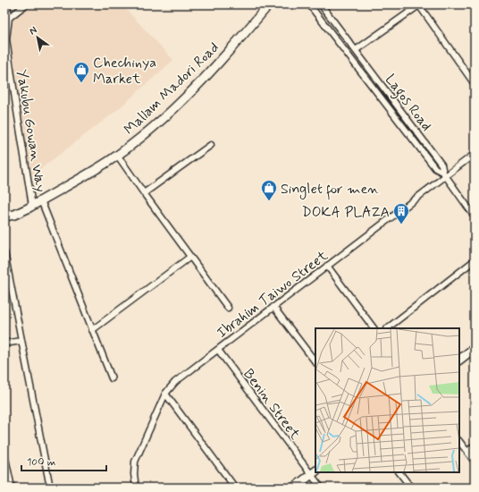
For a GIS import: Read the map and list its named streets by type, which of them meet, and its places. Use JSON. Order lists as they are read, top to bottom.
{
  "streets": {
    "street": [
      "Mallam Madori Road",
      "Lagos Road",
      "Yakubu Gowan Way",
      "Ibrahim Taiwo Street",
      "Benin Street"
    ]
  },
  "crossings": [
    ["Mallam Madori Road", "Yakubu Gowan Way"],
    ["Lagos Road", "Ibrahim Taiwo Street"],
    ["Ibrahim Taiwo Street", "Benin Street"]
  ],
  "places": {
    "shop": ["Chechinya Market", "Singlet for men"],
    "building": ["DOKA PLAZA"]
  },
  "scale_bar": "100 m",
  "north": "top left"
}
